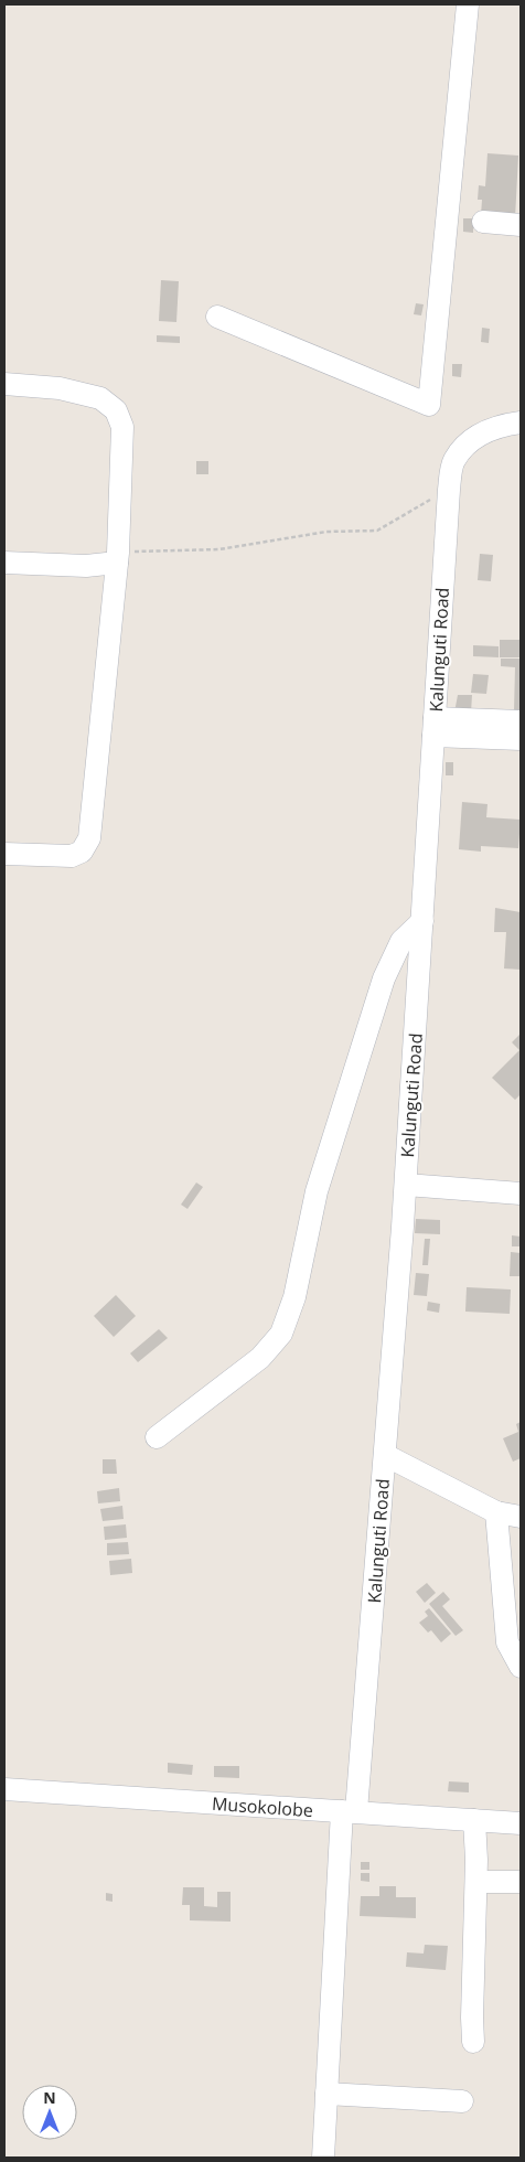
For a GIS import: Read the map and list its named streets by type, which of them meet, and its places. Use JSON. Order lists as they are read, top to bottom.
{
  "streets": {
    "street": ["Kalunguti Road", "Musokolobe"]
  },
  "crossings": [
    ["Kalunguti Road", "Musokolobe"]
  ],
  "north": "top"
}
